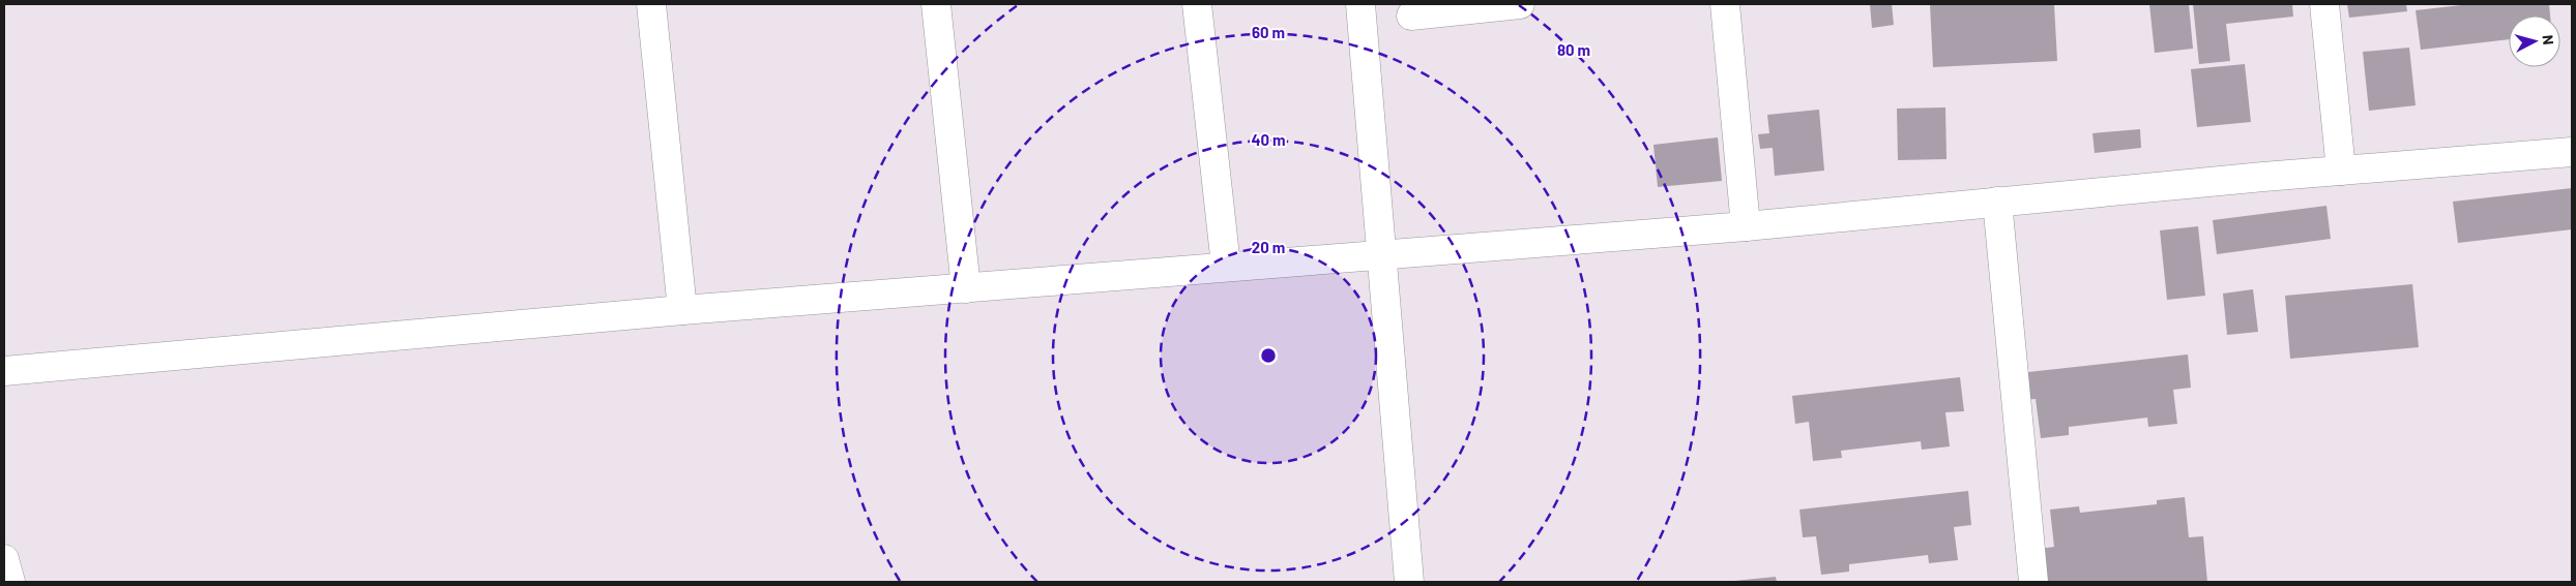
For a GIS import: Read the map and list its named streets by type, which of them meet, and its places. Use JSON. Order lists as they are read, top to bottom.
{
  "north": "right",
  "rings": [
    "60 m",
    "80 m",
    "40 m",
    "20 m"
  ]
}
